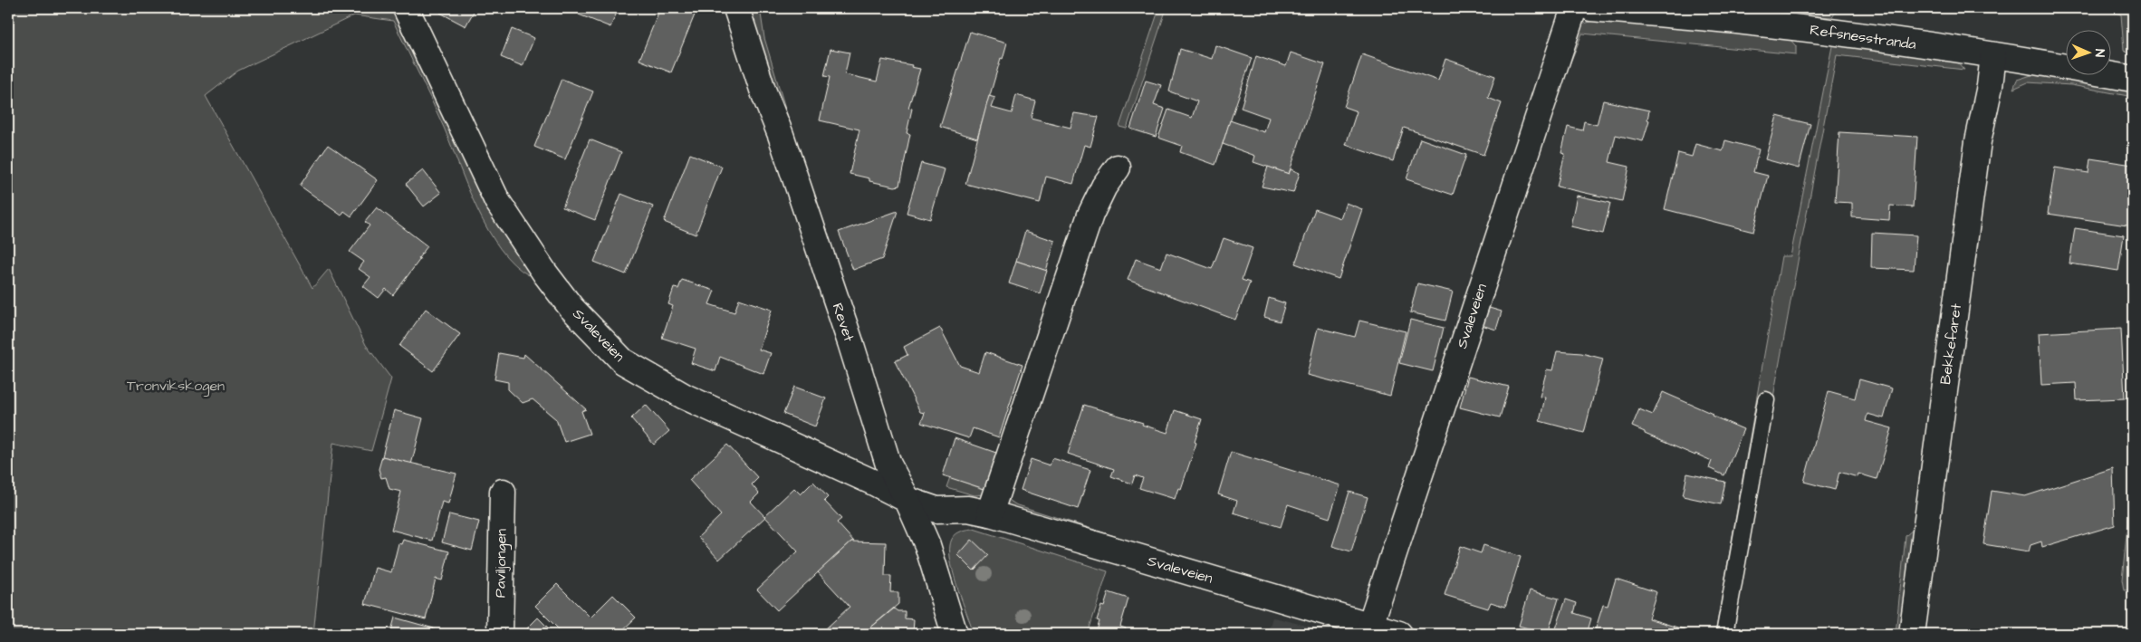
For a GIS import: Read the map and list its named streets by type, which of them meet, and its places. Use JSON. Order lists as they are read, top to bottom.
{
  "streets": {
    "street": [
      "Refsnesstranda",
      "Svaleveien",
      "Revet",
      "Bekkefaret",
      "Paviljongen"
    ]
  },
  "crossings": [
    ["Refsnesstranda", "Bekkefaret"],
    ["Svaleveien", "Revet"]
  ],
  "parks": ["Tronvikskogen"],
  "north": "right"
}
